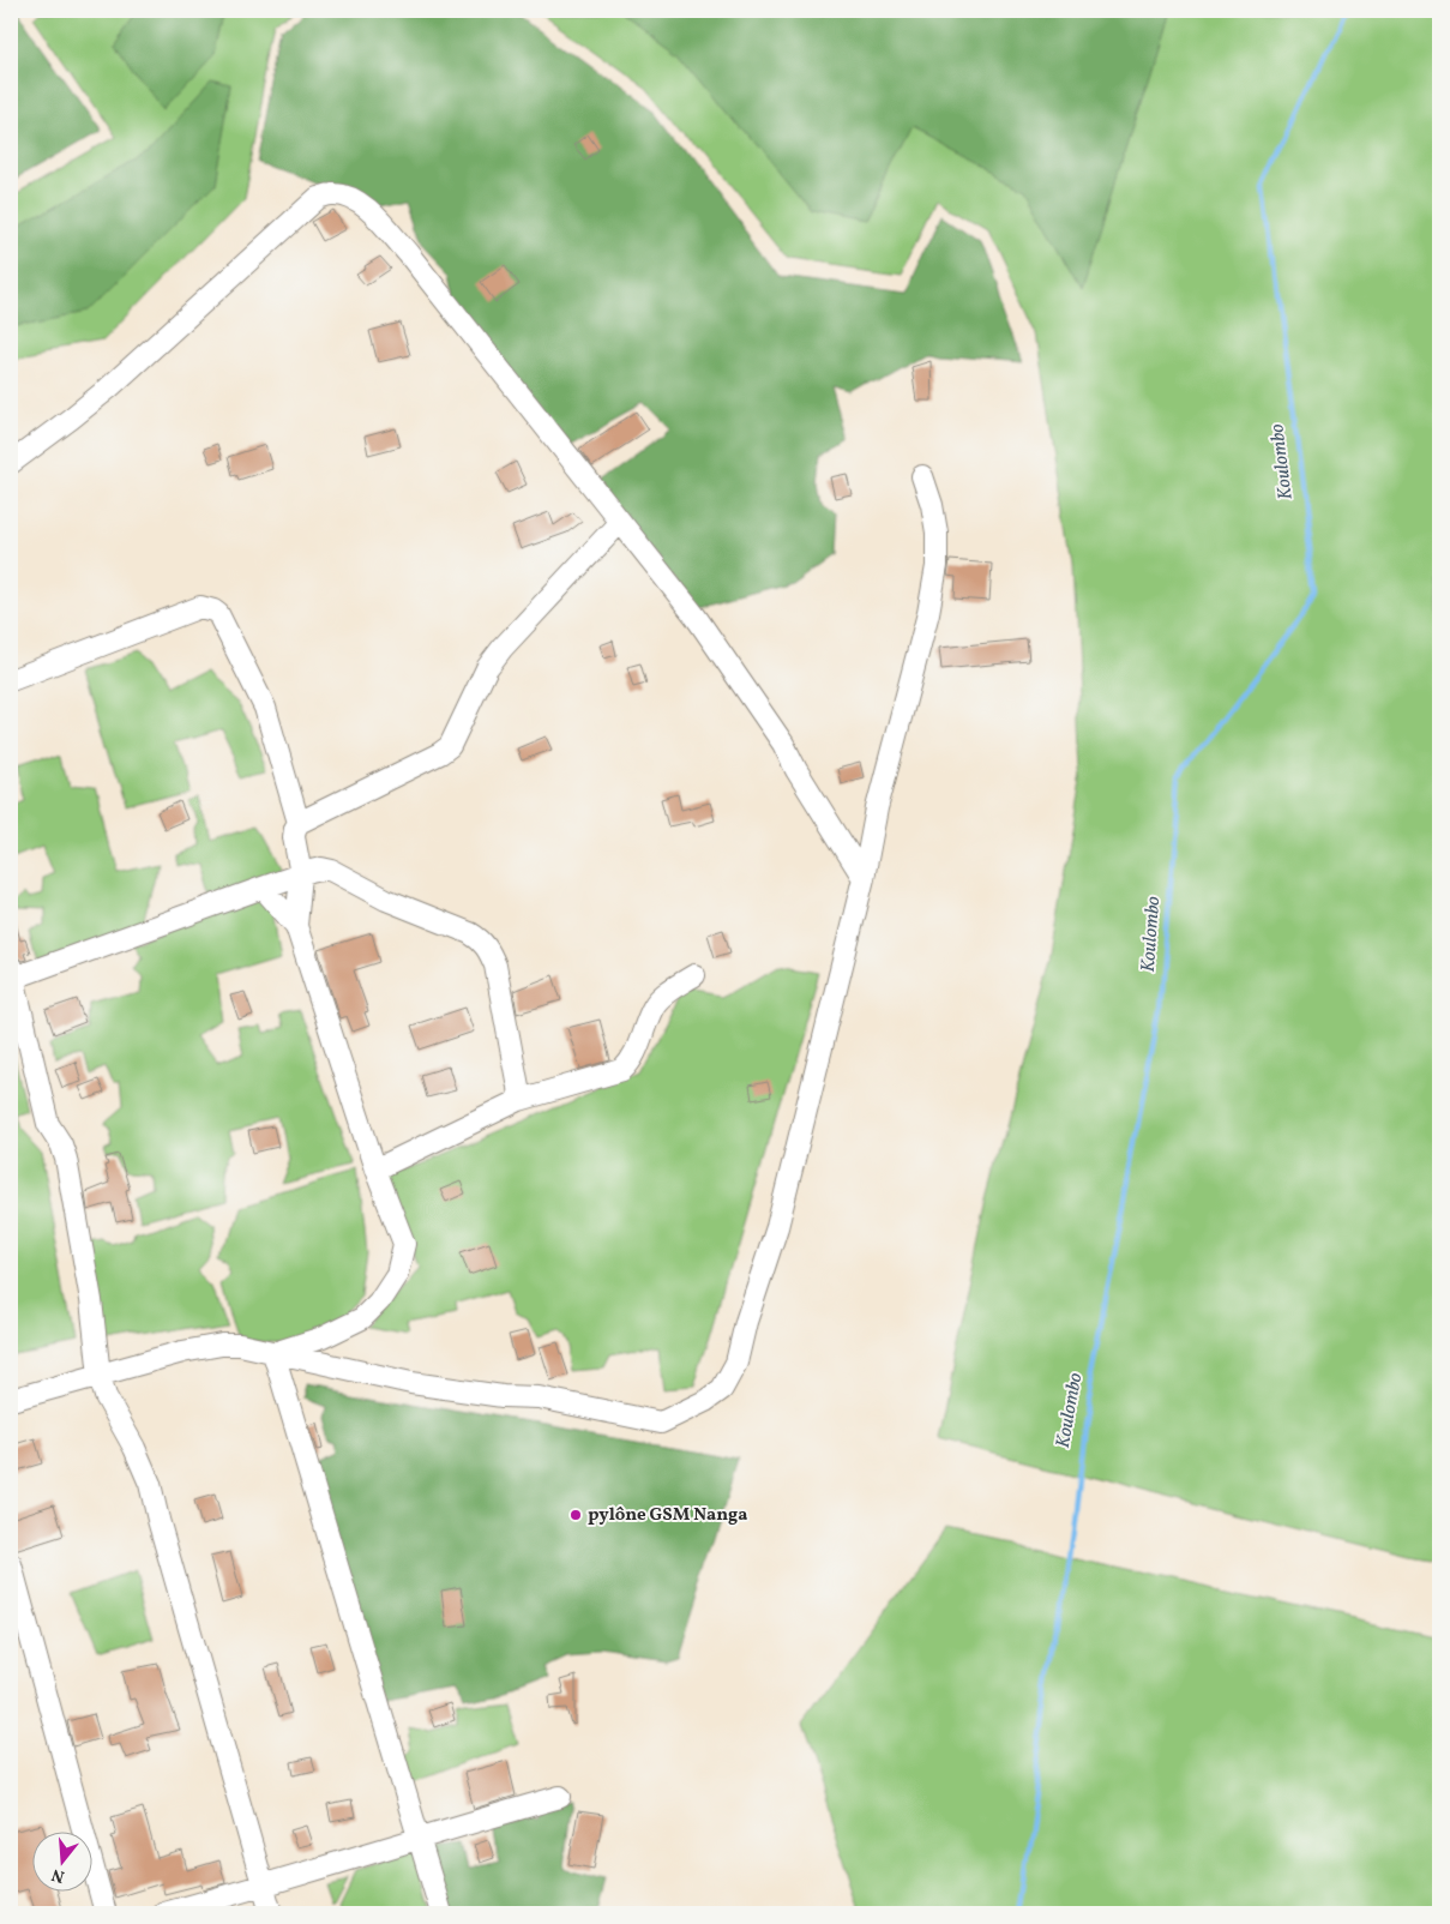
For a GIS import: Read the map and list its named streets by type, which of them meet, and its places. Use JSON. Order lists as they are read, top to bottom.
{
  "water": ["Koulombo"],
  "places": ["pylône GSM Nanga"],
  "north": "bottom"
}
